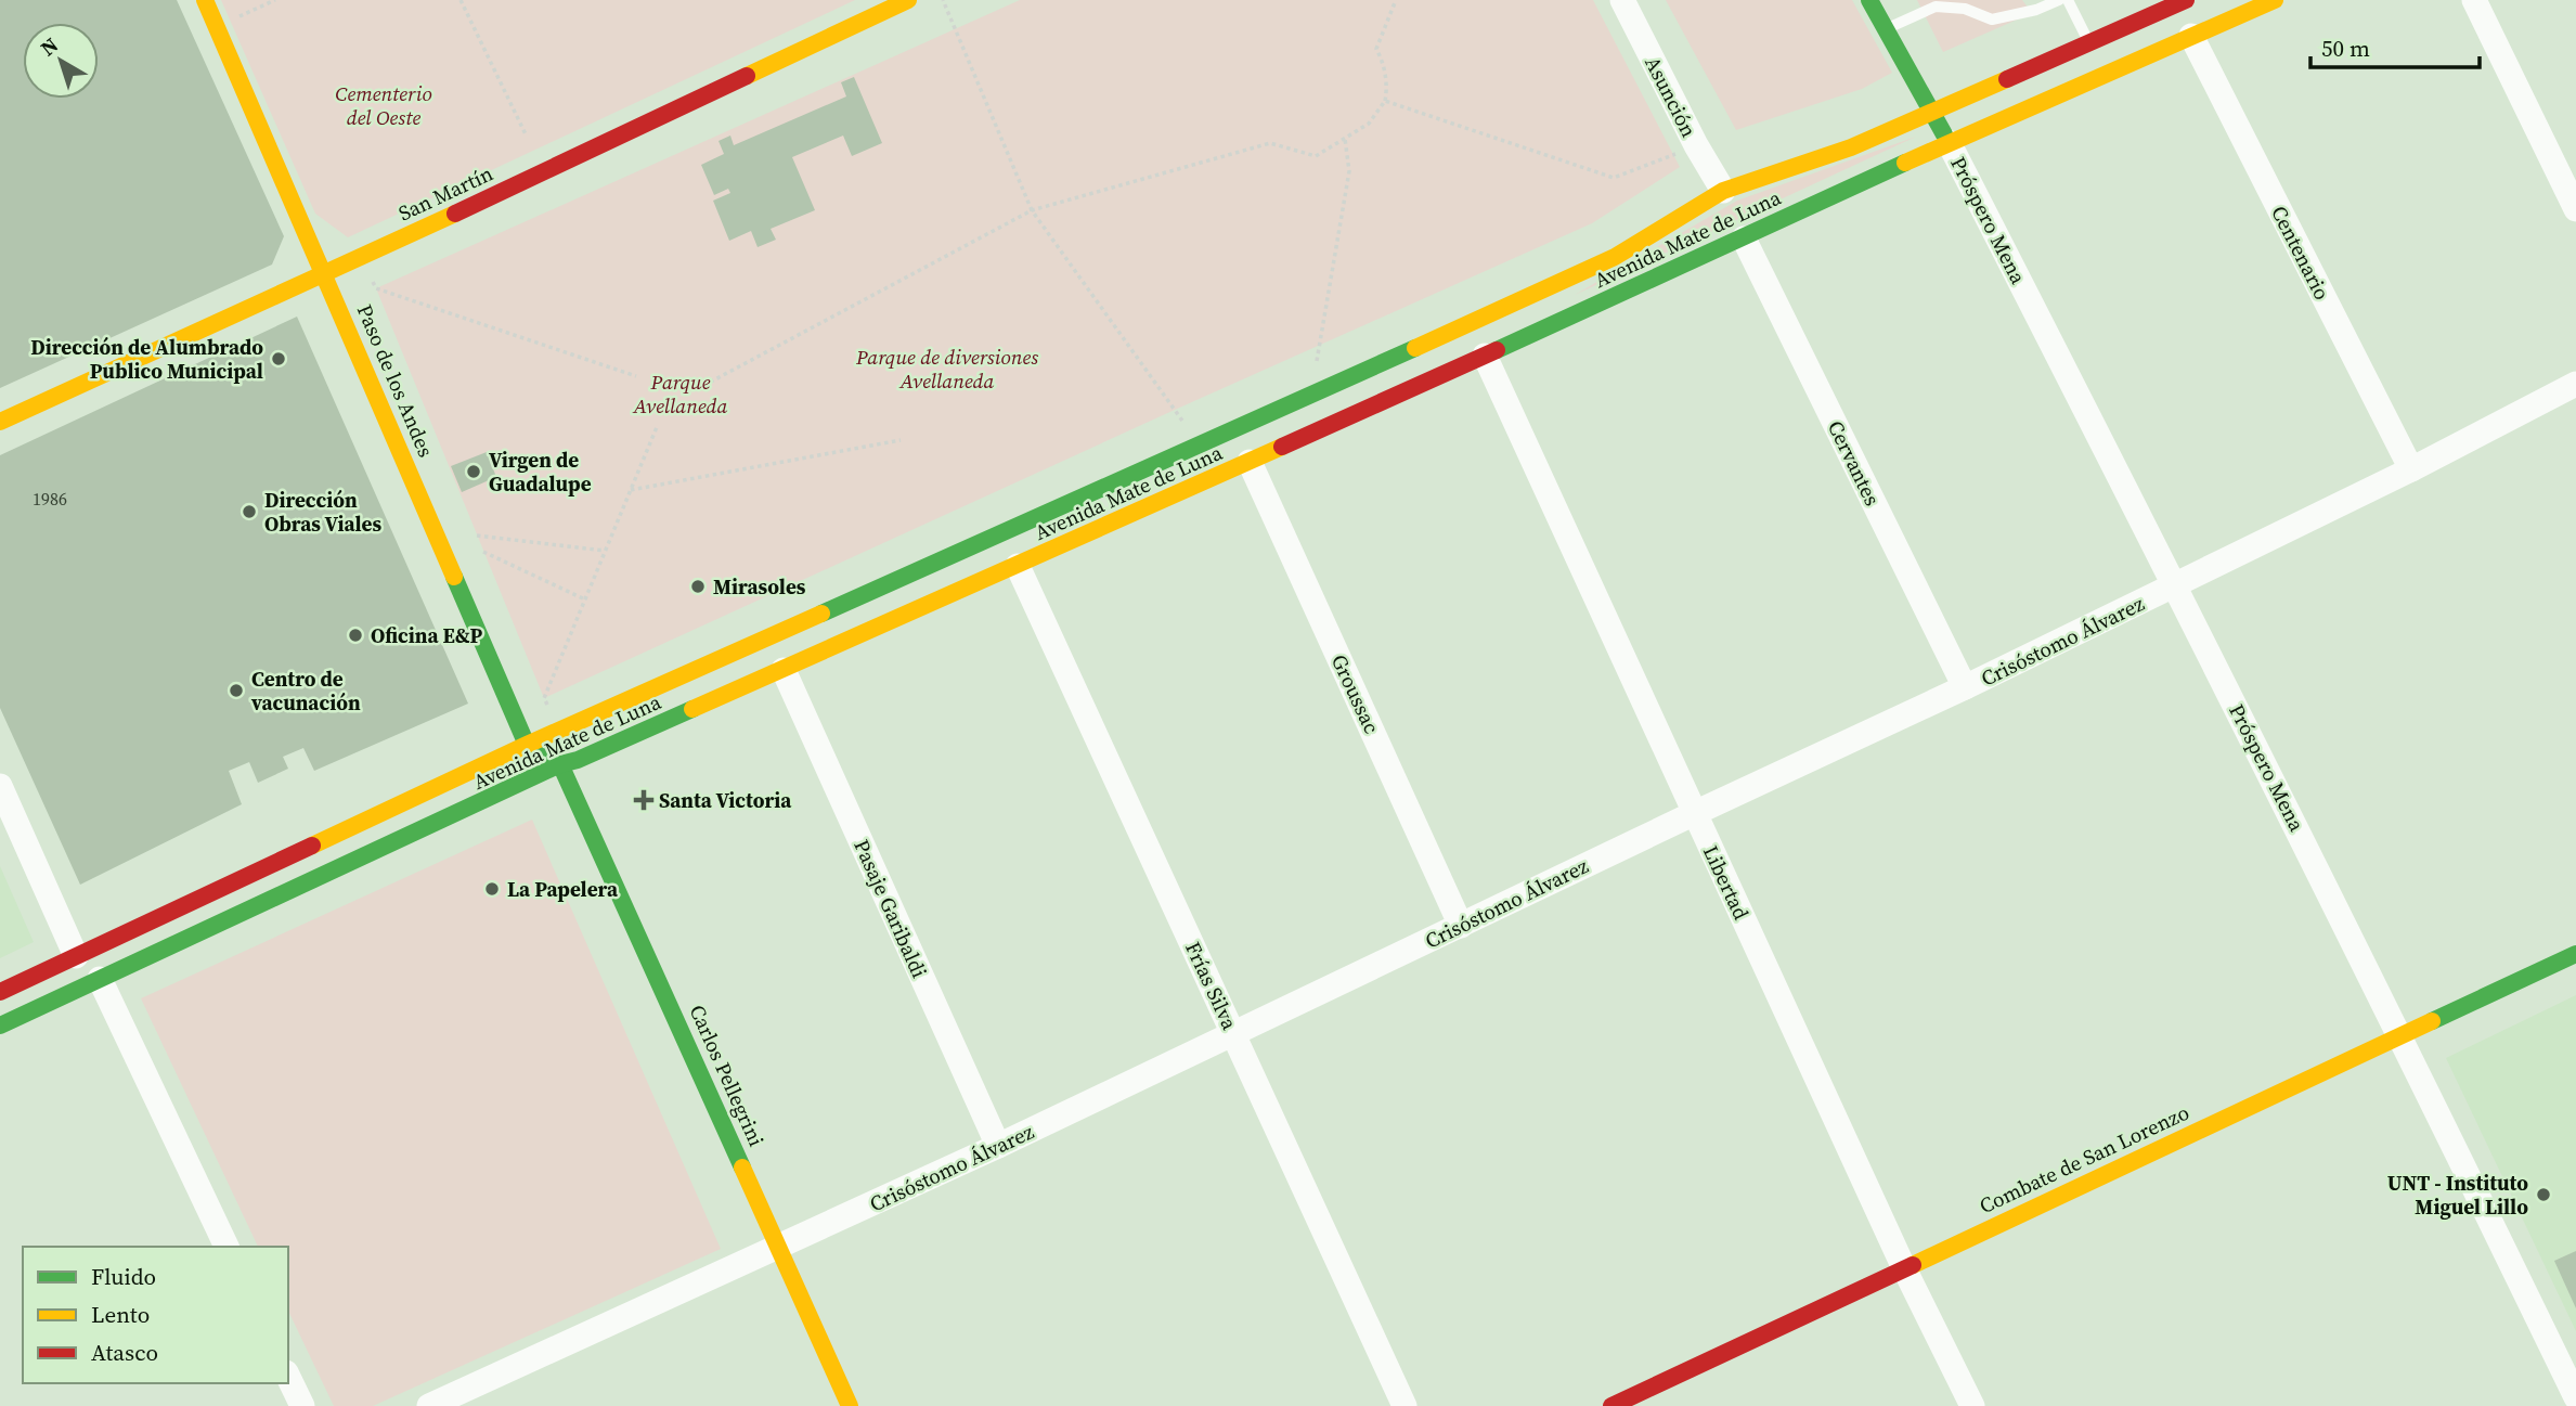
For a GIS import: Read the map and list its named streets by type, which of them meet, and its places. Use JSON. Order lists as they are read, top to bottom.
{
  "streets": {
    "main road": [
      "San Martín",
      "Avenida Mate de Luna",
      "Paso de los Andes",
      "Carlos Pellegrini",
      "Combate de San Lorenzo"
    ],
    "street": [
      "Asunción",
      "Próspero Mena",
      "Centenario",
      "Cervantes",
      "Crisóstomo Álvarez",
      "Groussac",
      "Libertad",
      "Pasaje Garibaldi",
      "Frías Silva"
    ]
  },
  "crossings": [
    ["Asunción", "Avenida Mate de Luna"],
    ["San Martín", "Paso de los Andes"],
    ["Próspero Mena", "Avenida Mate de Luna"],
    ["Próspero Mena", "Crisóstomo Álvarez"],
    ["Próspero Mena", "Combate de San Lorenzo"],
    ["Avenida Mate de Luna", "Centenario"],
    ["Avenida Mate de Luna", "Paso de los Andes"],
    ["Avenida Mate de Luna", "Cervantes"],
    ["Avenida Mate de Luna", "Groussac"],
    ["Avenida Mate de Luna", "Libertad"],
    ["Avenida Mate de Luna", "Pasaje Garibaldi"],
    ["Avenida Mate de Luna", "Frías Silva"],
    ["Avenida Mate de Luna", "Carlos Pellegrini"],
    ["Centenario", "Crisóstomo Álvarez"],
    ["Cervantes", "Crisóstomo Álvarez"],
    ["Crisóstomo Álvarez", "Groussac"],
    ["Crisóstomo Álvarez", "Libertad"],
    ["Crisóstomo Álvarez", "Pasaje Garibaldi"],
    ["Crisóstomo Álvarez", "Frías Silva"],
    ["Crisóstomo Álvarez", "Carlos Pellegrini"],
    ["Libertad", "Combate de San Lorenzo"]
  ],
  "parks": ["Cementerio del Oeste", "Parque de diversiones Avellaneda", "Parque Avellaneda"],
  "places": {
    "other": [
      "Dirección de Alumbrado Publico Municipal",
      "Virgen de Guadalupe",
      "Dirección Obras Viales",
      "Mirasoles",
      "Oficina E&P",
      "Centro de vacunación",
      "La Papelera",
      "UNT - Instituto Miguel Lillo"
    ],
    "health": ["Santa Victoria"]
  },
  "house_numbers": ["1986"],
  "legend": ["Fluido", "Lento", "Atasco"],
  "scale_bar": "50 m",
  "north": "top left"
}
